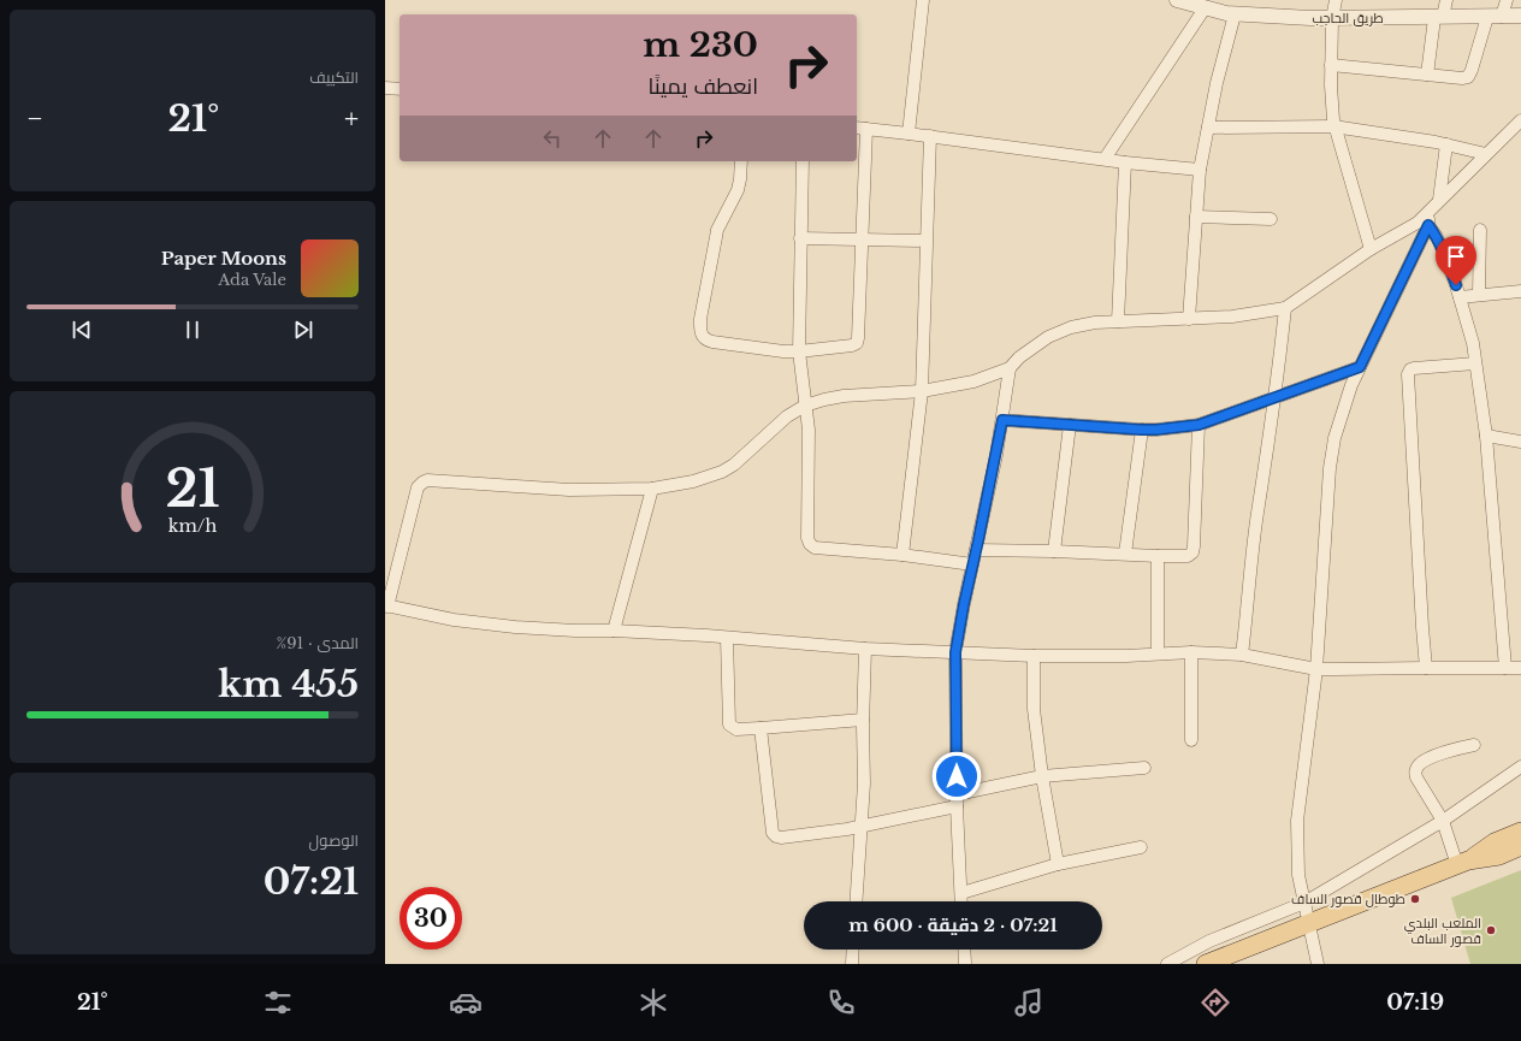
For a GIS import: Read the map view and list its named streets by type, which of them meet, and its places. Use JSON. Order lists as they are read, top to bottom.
{
  "streets": {
    "street": ["طريق الحاجب"]
  },
  "places": ["طوطال قصور الساف", "الملعب البلدي قصور الساف"],
  "page": {
    "tile": [
      "التكييف",
      ["المدى · 91%", "455 km"],
      ["الوصول", "07:21"]
    ],
    "turn": ["230 m", "انعطف يمينًا"],
    "heat": ["−", "21°", "+"],
    "song": ["Paper Moons", "Ada Vale"],
    "limit": "30",
    "trip": "07:21 · 2 دقيقة · 600 m",
    "tabs": ["07:19", "21°"],
    "gauge": ["21", "km/h"]
  }
}
